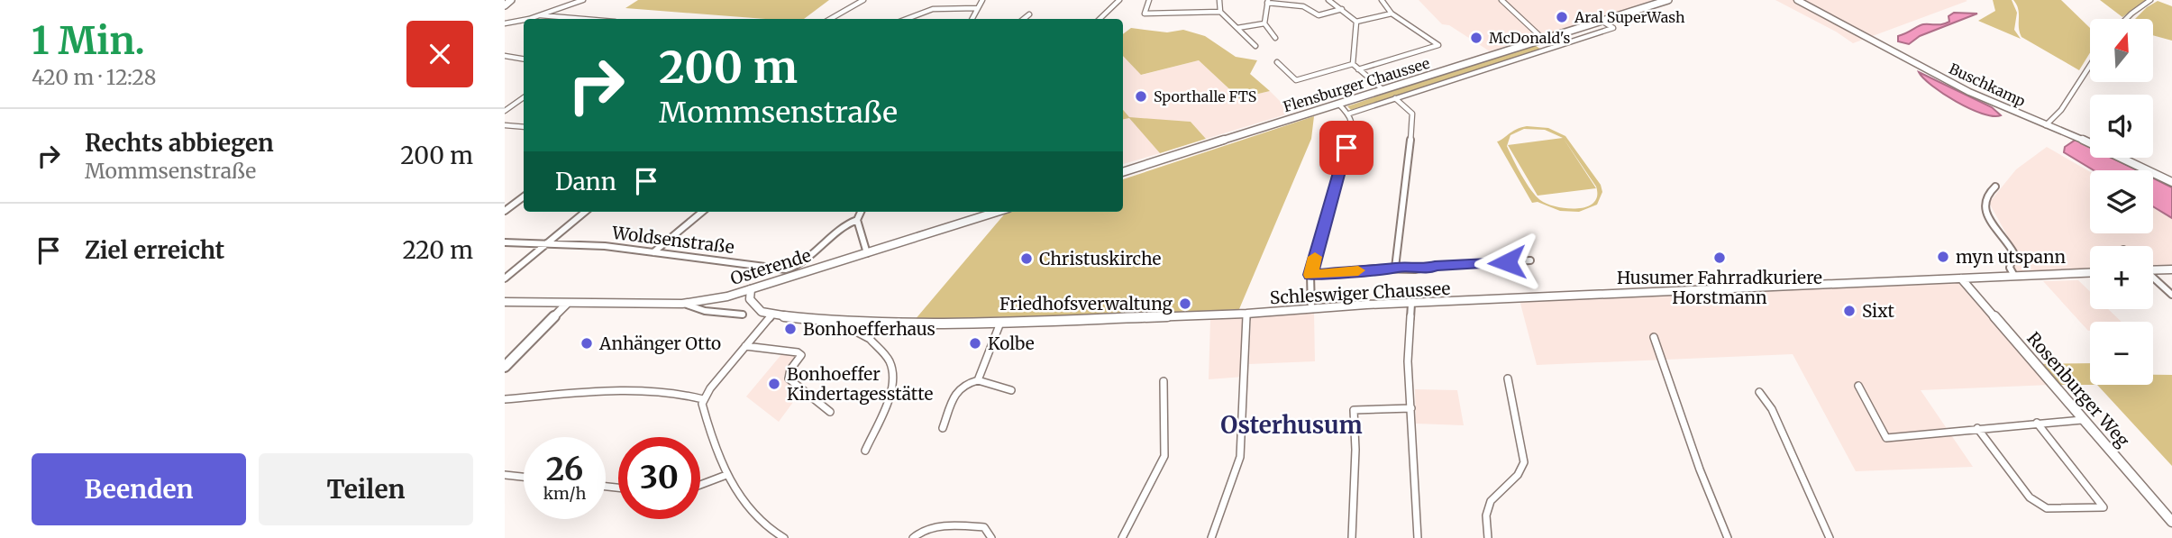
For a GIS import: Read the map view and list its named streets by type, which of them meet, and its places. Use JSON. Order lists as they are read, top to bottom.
{
  "streets": {
    "main road": ["Flensburger Chaussee", "Osterende"],
    "street": [
      "Buschkamp",
      "Woldsenstraße",
      "Schleswiger Chaussee",
      "Rosenburger Weg"
    ]
  },
  "crossings": [
    ["Schleswiger Chaussee", "Rosenburger Weg"]
  ],
  "districts": ["Osterhusum"],
  "places": [
    "Aral SuperWash",
    "McDonald's",
    "Sporthalle FTS",
    "myn utspann",
    "Husumer Fahrradkuriere Horstmann",
    "Christuskirche",
    "Friedhofsverwaltung",
    "Sixt",
    "Bonhoefferhaus",
    "Anhänger Otto",
    "Kolbe",
    "Bonhoeffer Kindertagesstätte"
  ],
  "north": "top",
  "page": {
    "heading": ["1 Min.", "420 m · 12:28"],
    "map_buttons": ["+", "−"],
    "turn": ["200 m", "Mommsenstraße"],
    "list": [
      {
        "name": "Rechts abbiegen",
        "note": "Mommsenstraße",
        "value": "200 m"
      },
      {
        "name": "Ziel erreicht",
        "value": "220 m"
      }
    ],
    "then": "Dann",
    "speed": "26 km/h",
    "limit": "30",
    "buttons": ["Beenden", "Teilen"]
  }
}
